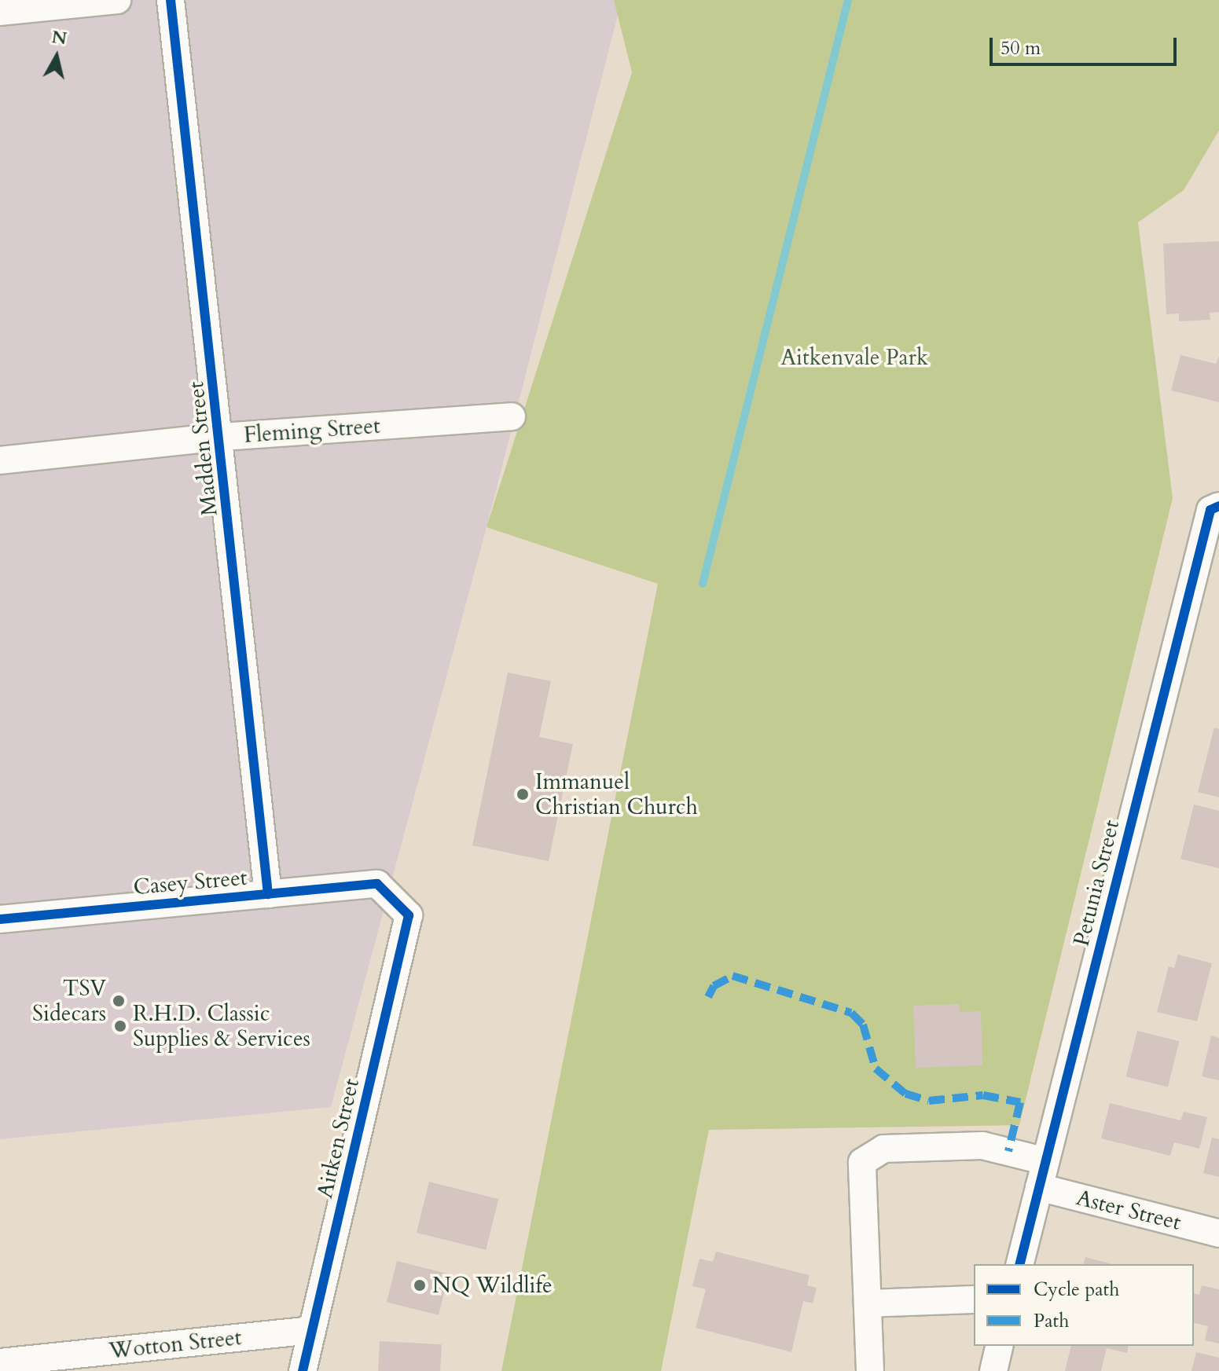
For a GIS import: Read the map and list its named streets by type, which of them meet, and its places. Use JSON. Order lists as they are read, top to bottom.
{
  "streets": {
    "street": [
      "Fleming Street",
      "Madden Street",
      "Casey Street",
      "Petunia Street",
      "Aitken Street",
      "Aster Street",
      "Wotton Street"
    ]
  },
  "crossings": [
    ["Fleming Street", "Madden Street"],
    ["Madden Street", "Casey Street"],
    ["Casey Street", "Aitken Street"],
    ["Petunia Street", "Aster Street"],
    ["Aitken Street", "Wotton Street"]
  ],
  "parks": ["Aitkenvale Park"],
  "places": [
    "Immanuel Christian Church",
    "TSV Sidecars",
    "R.H.D. Classic Supplies & Services",
    "NQ Wildlife"
  ],
  "legend": ["Cycle path", "Path"],
  "scale_bar": "50 m",
  "north": "top"
}
